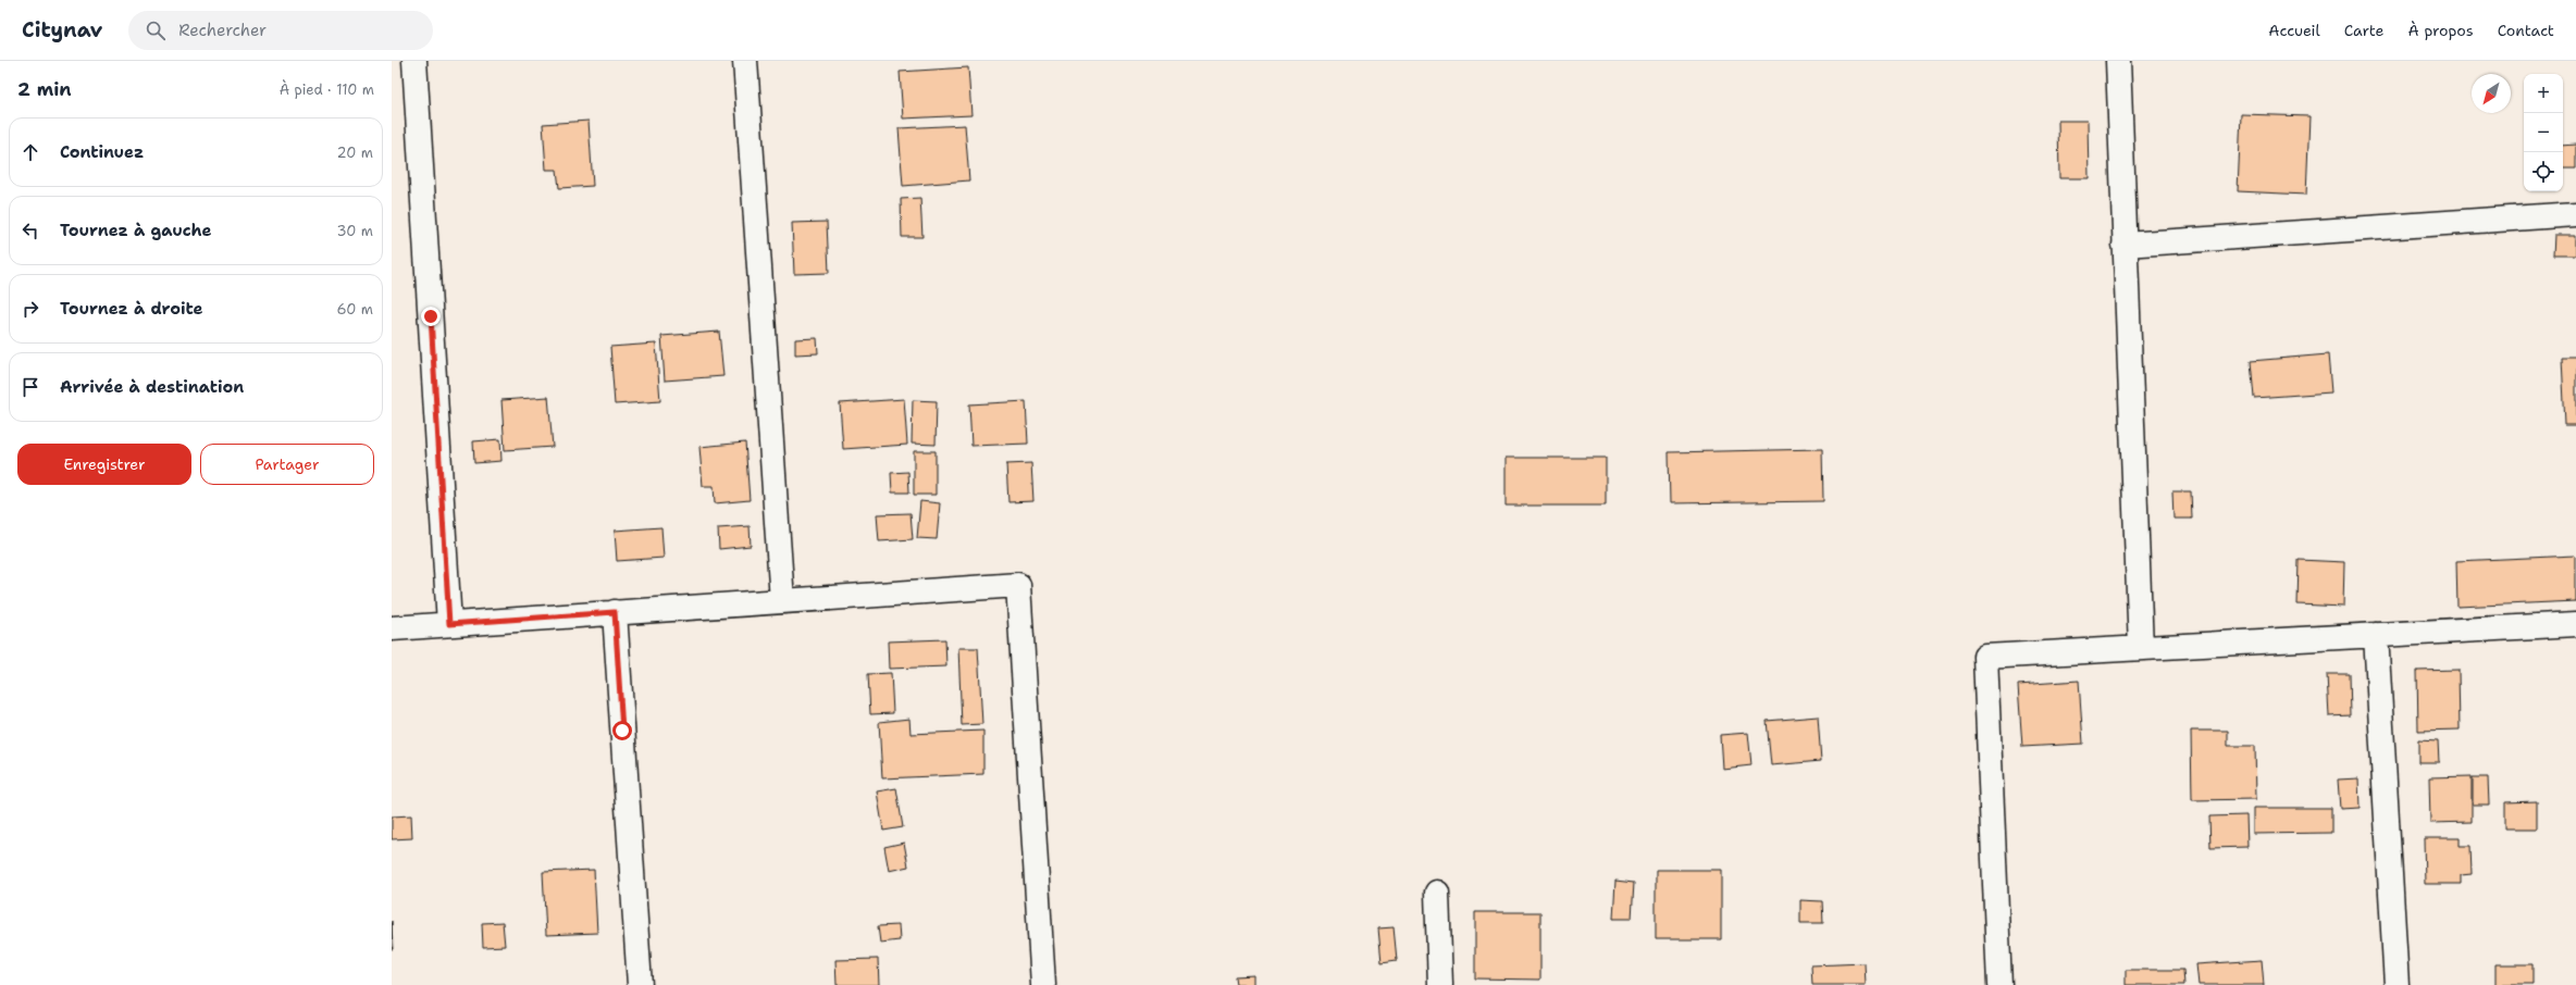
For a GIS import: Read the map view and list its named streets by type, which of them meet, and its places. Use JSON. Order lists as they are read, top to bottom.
{
  "north": "bottom left",
  "page": {
    "header": "Citynav",
    "search": "Rechercher",
    "nav": [
      "Accueil",
      "Carte",
      "À propos",
      "Contact"
    ],
    "heading": ["2 min", "À pied · 110 m"],
    "map_buttons": ["+", "−"],
    "list": [
      ["Continuez", "20 m"],
      ["Tournez à gauche", "30 m"],
      ["Tournez à droite", "60 m"],
      "Arrivée à destination"
    ],
    "buttons": ["Enregistrer", "Partager"]
  }
}
